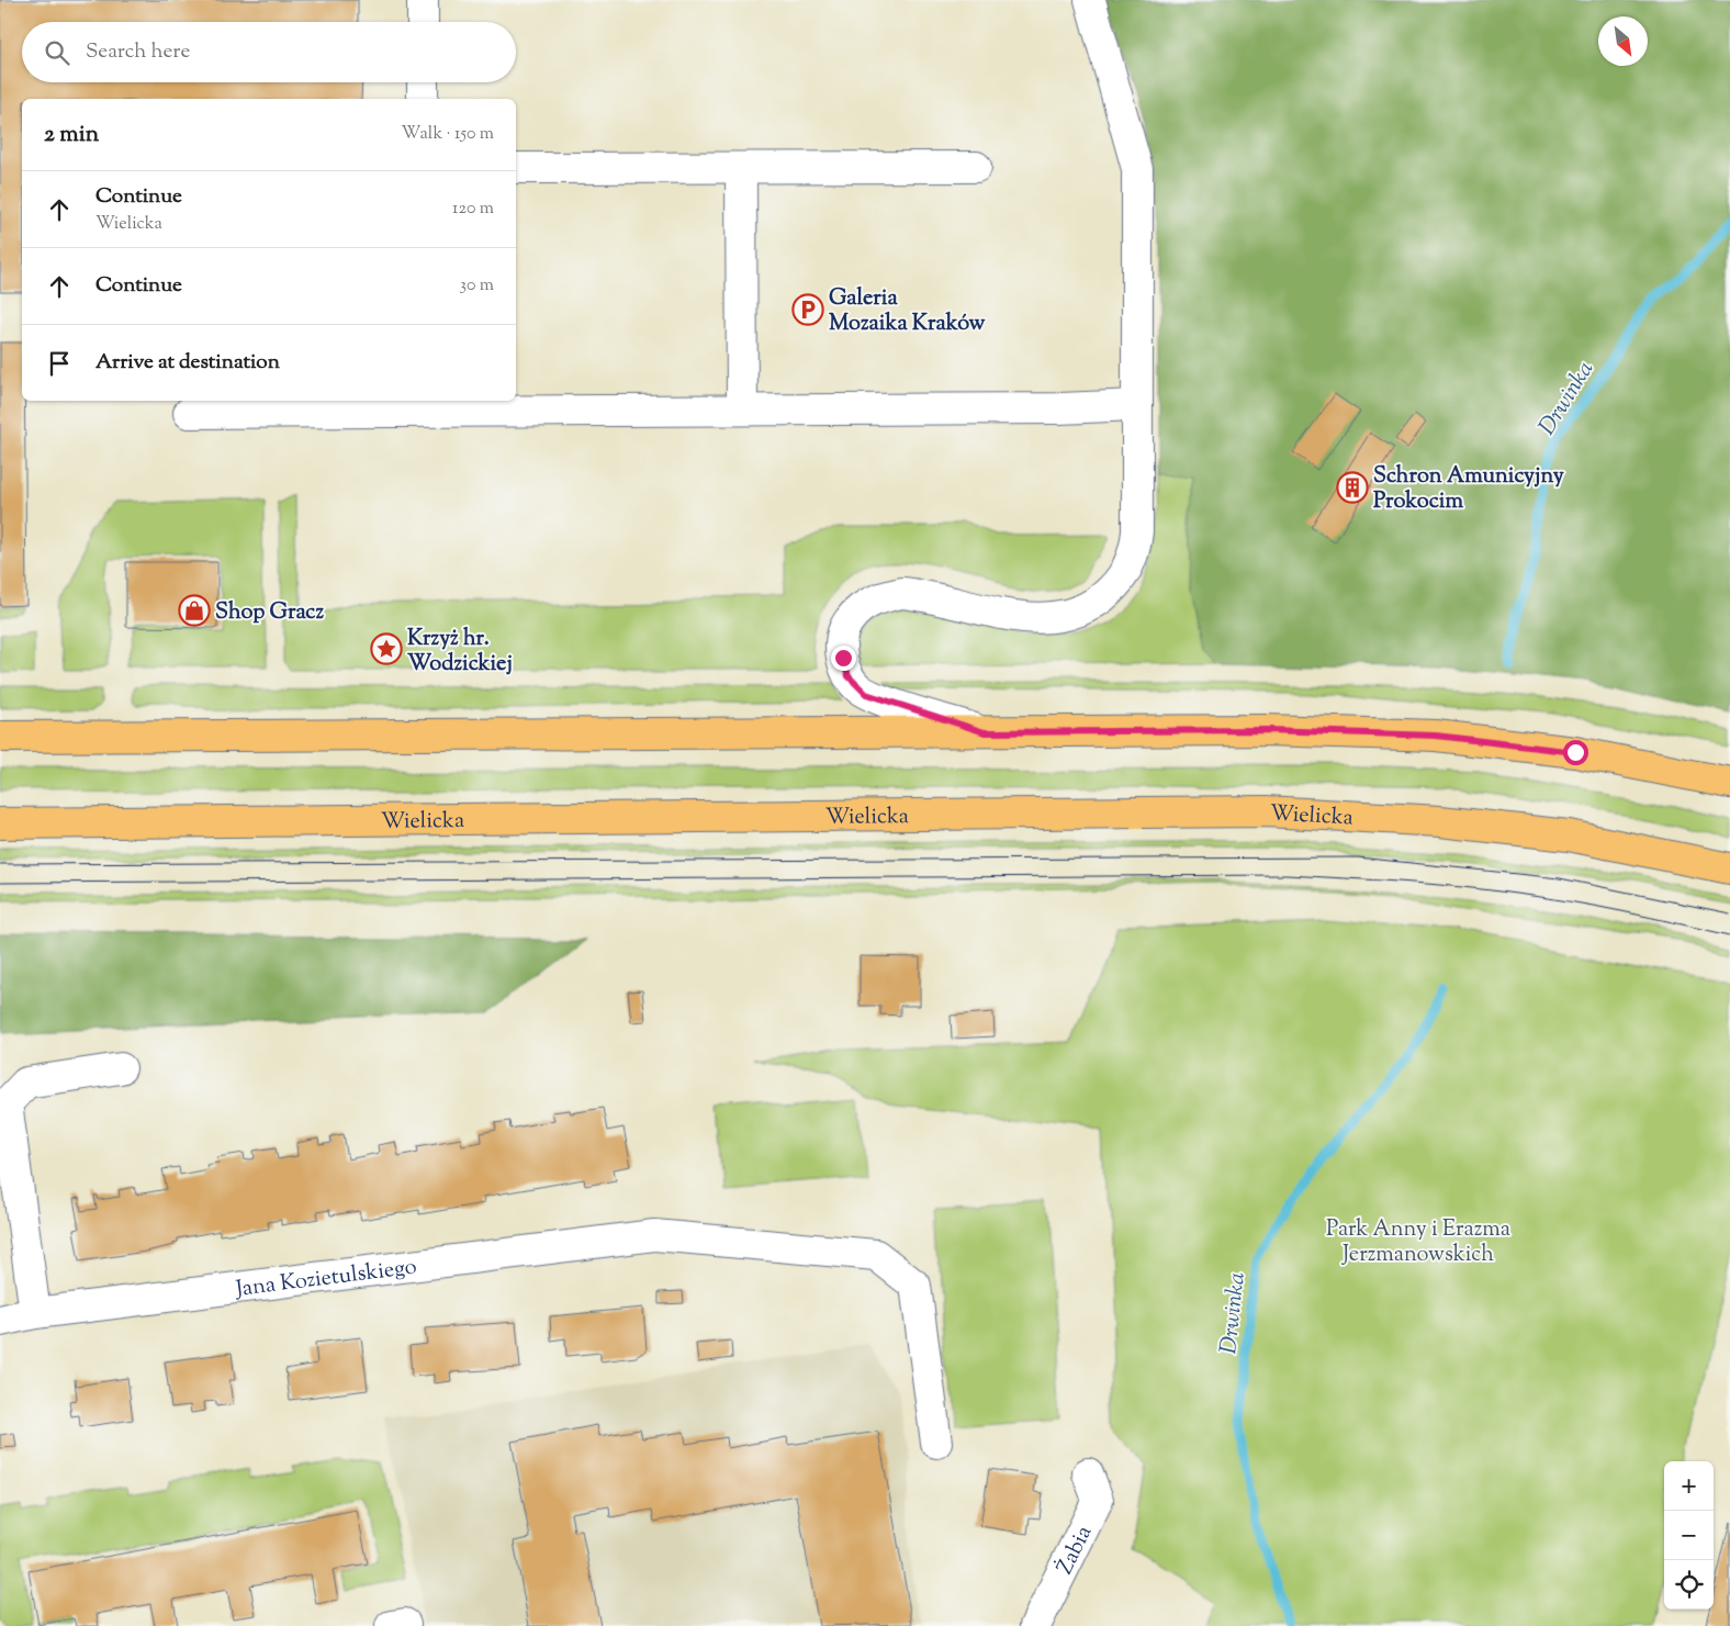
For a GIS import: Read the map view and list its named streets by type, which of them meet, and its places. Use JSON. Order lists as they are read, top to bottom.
{
  "streets": {
    "main road": ["Wielicka"],
    "street": ["Jana Kozietulskiego", "Żabia"]
  },
  "water": ["Drwinka"],
  "parks": ["Park Anny i Erazma Jerzmanowskich"],
  "places": {
    "parking": ["Galeria Mozaika Kraków"],
    "building": ["Schron Amunicyjny Prokocim"],
    "shop": ["Shop Gracz"],
    "place": ["Krzyż hr. Wodzickiej"]
  },
  "north": "bottom right",
  "page": {
    "search": "Search here",
    "heading": ["2 min", "Walk · 150 m"],
    "list": [
      ["Continue", "Wielicka", "120 m"],
      ["Continue", "30 m"],
      "Arrive at destination"
    ],
    "map_buttons": ["+", "−"]
  }
}
